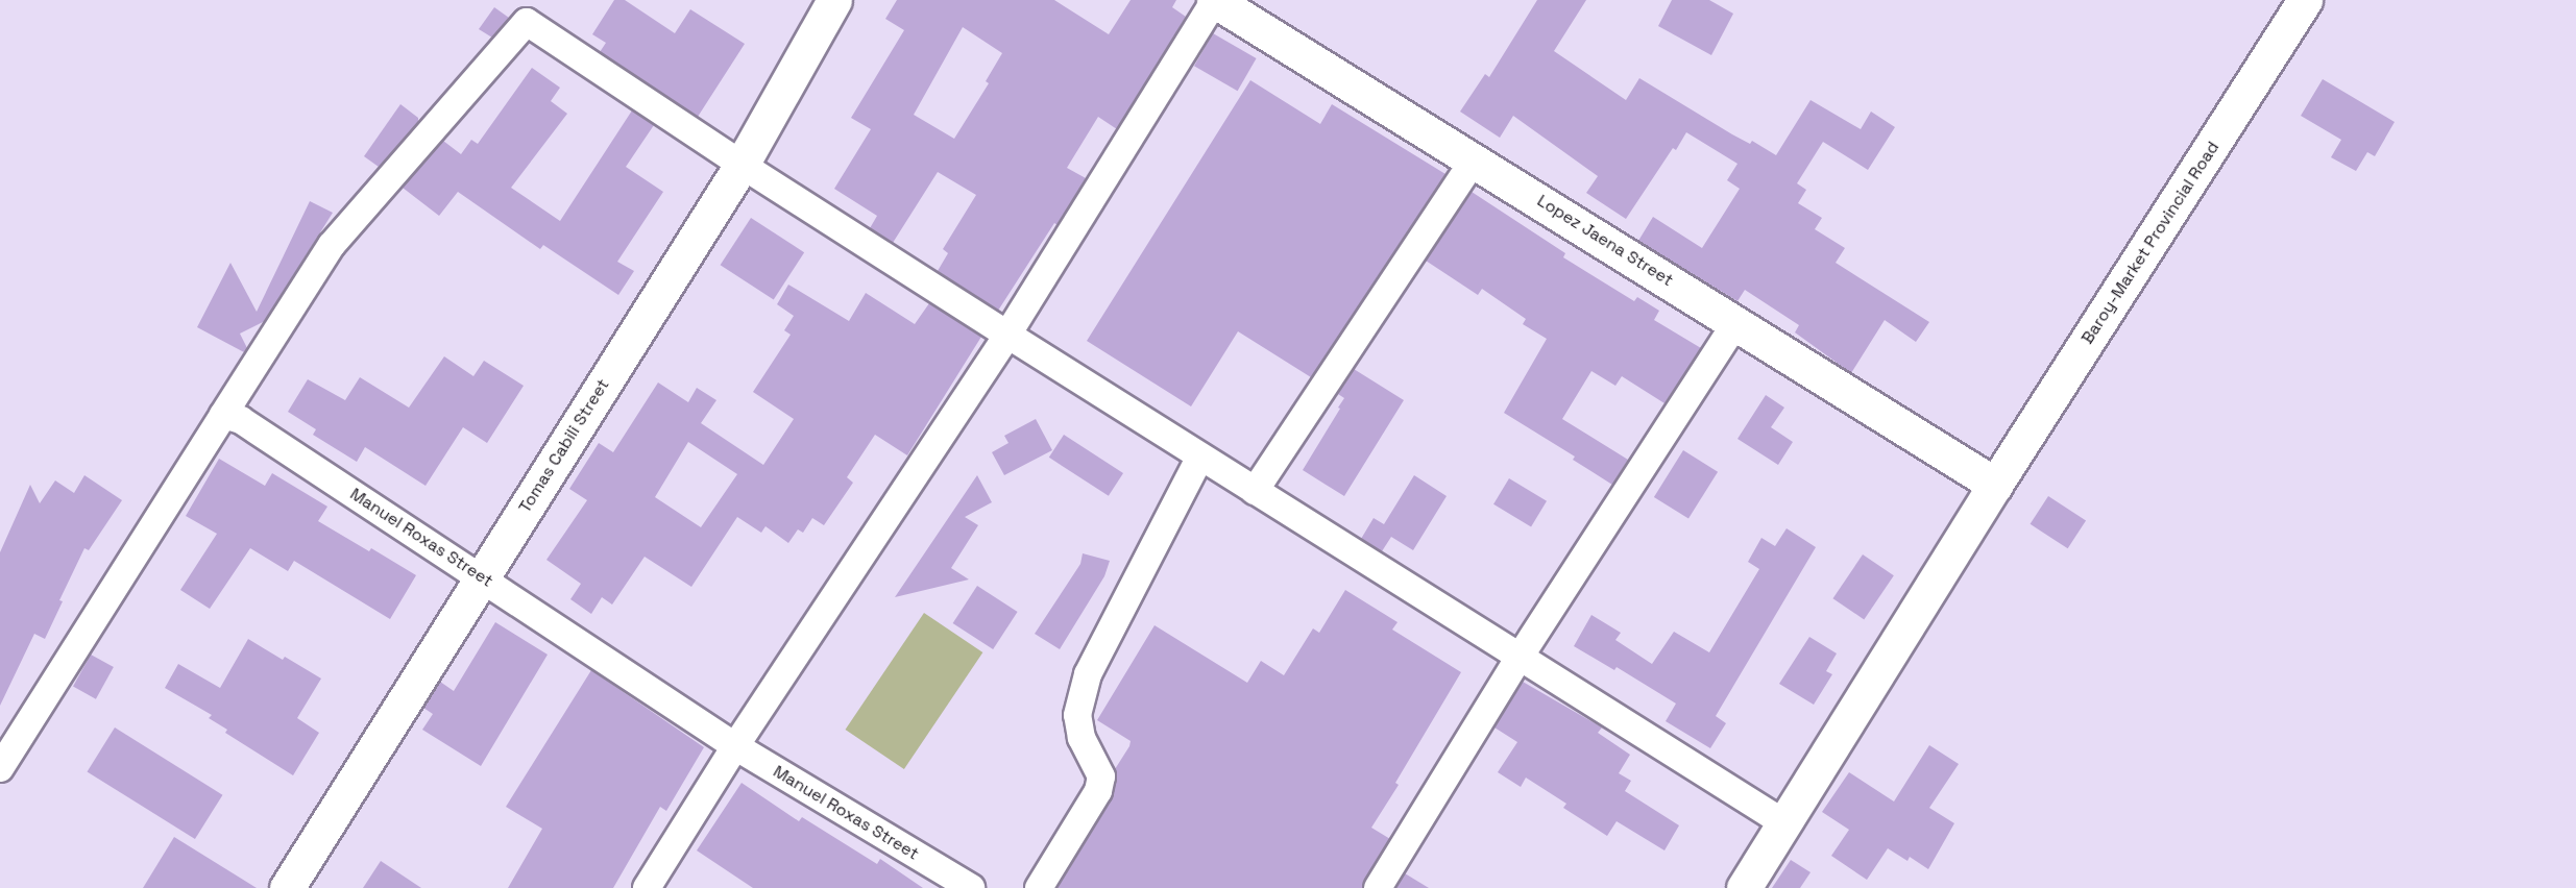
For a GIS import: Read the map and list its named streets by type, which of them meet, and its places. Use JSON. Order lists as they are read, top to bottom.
{
  "streets": {
    "street": [
      "Lopez Jaena Street",
      "Baroy-Market Provincial Road",
      "Tomas Cabili Street",
      "Manuel Roxas Street"
    ]
  },
  "crossings": [
    ["Lopez Jaena Street", "Baroy-Market Provincial Road"],
    ["Tomas Cabili Street", "Manuel Roxas Street"]
  ]
}
